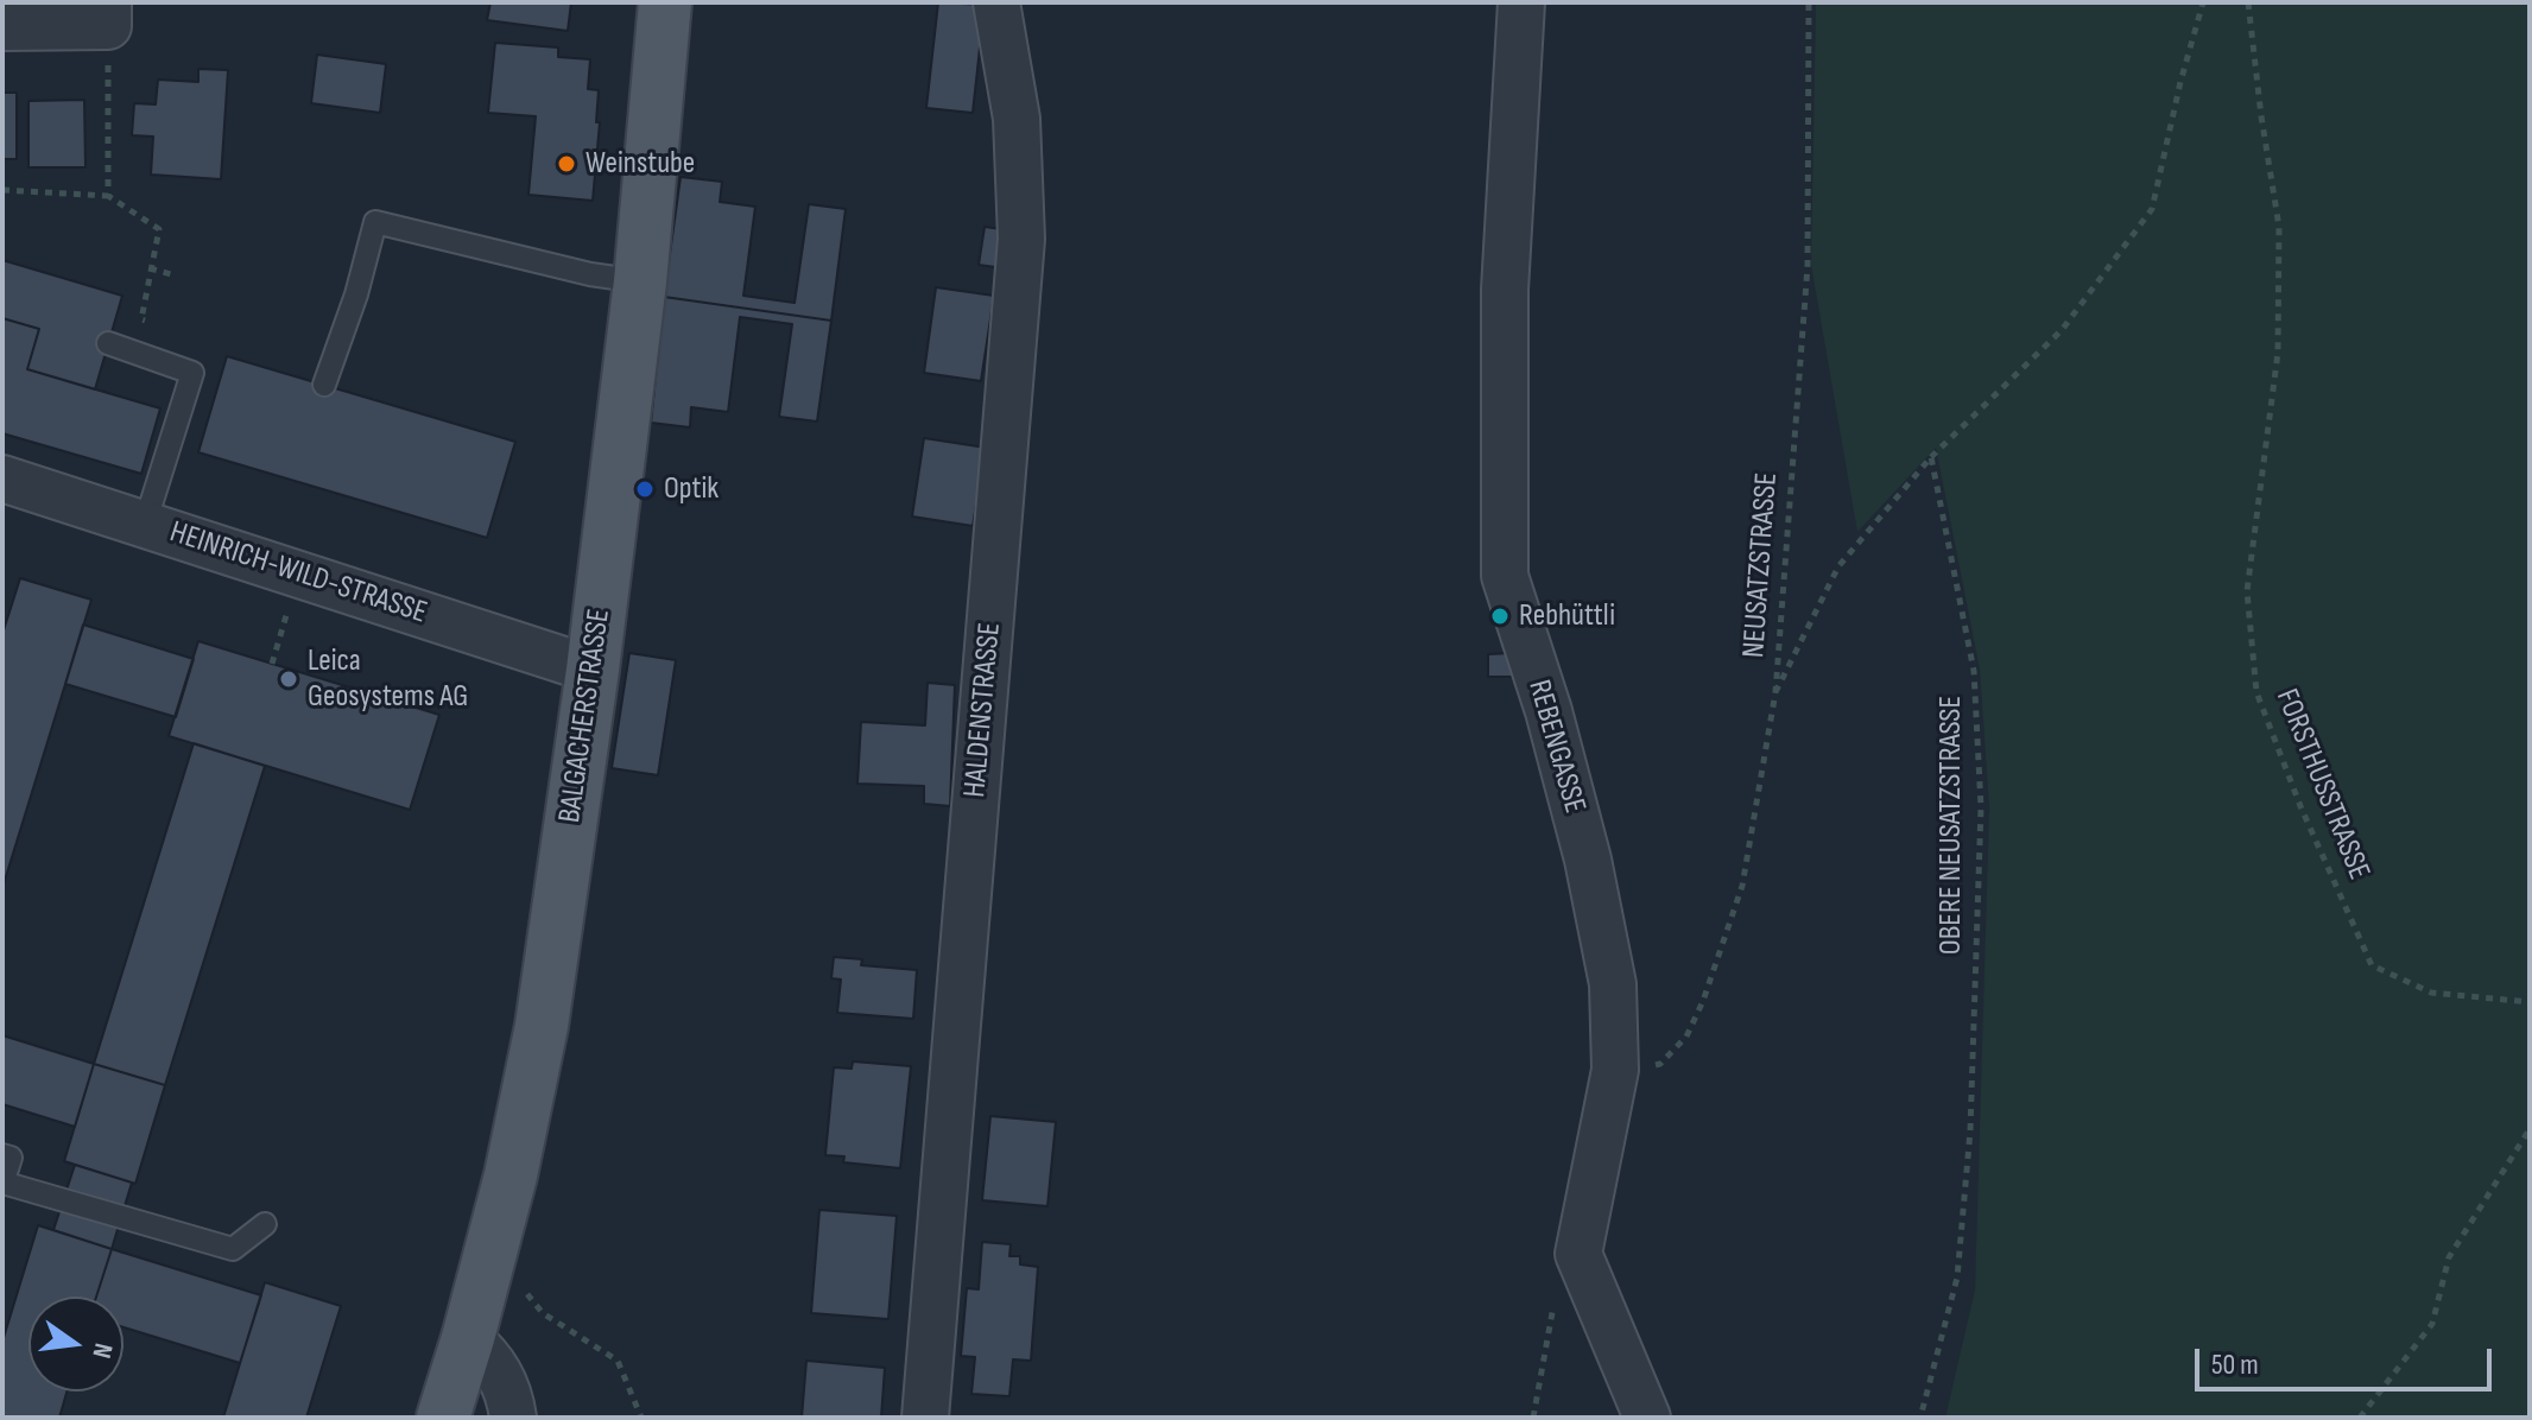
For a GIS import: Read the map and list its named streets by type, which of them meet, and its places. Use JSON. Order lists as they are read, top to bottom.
{
  "streets": {
    "main road": ["BALGACHERSTRASSE"],
    "street": ["HEINRICH-WILD-STRASSE", "HALDENSTRASSE", "REBENGASSE"],
    "path": ["NEUSATZSTRASSE", "FORSTHUSSTRASSE", "OBERE NEUSATZSTRASSE"]
  },
  "crossings": [
    ["NEUSATZSTRASSE", "REBENGASSE"],
    ["HEINRICH-WILD-STRASSE", "BALGACHERSTRASSE"]
  ],
  "places": [
    "Weinstube",
    "Optik",
    "Rebhüttli",
    "Leica Geosystems AG"
  ],
  "scale_bar": "50 m",
  "north": "right"
}
